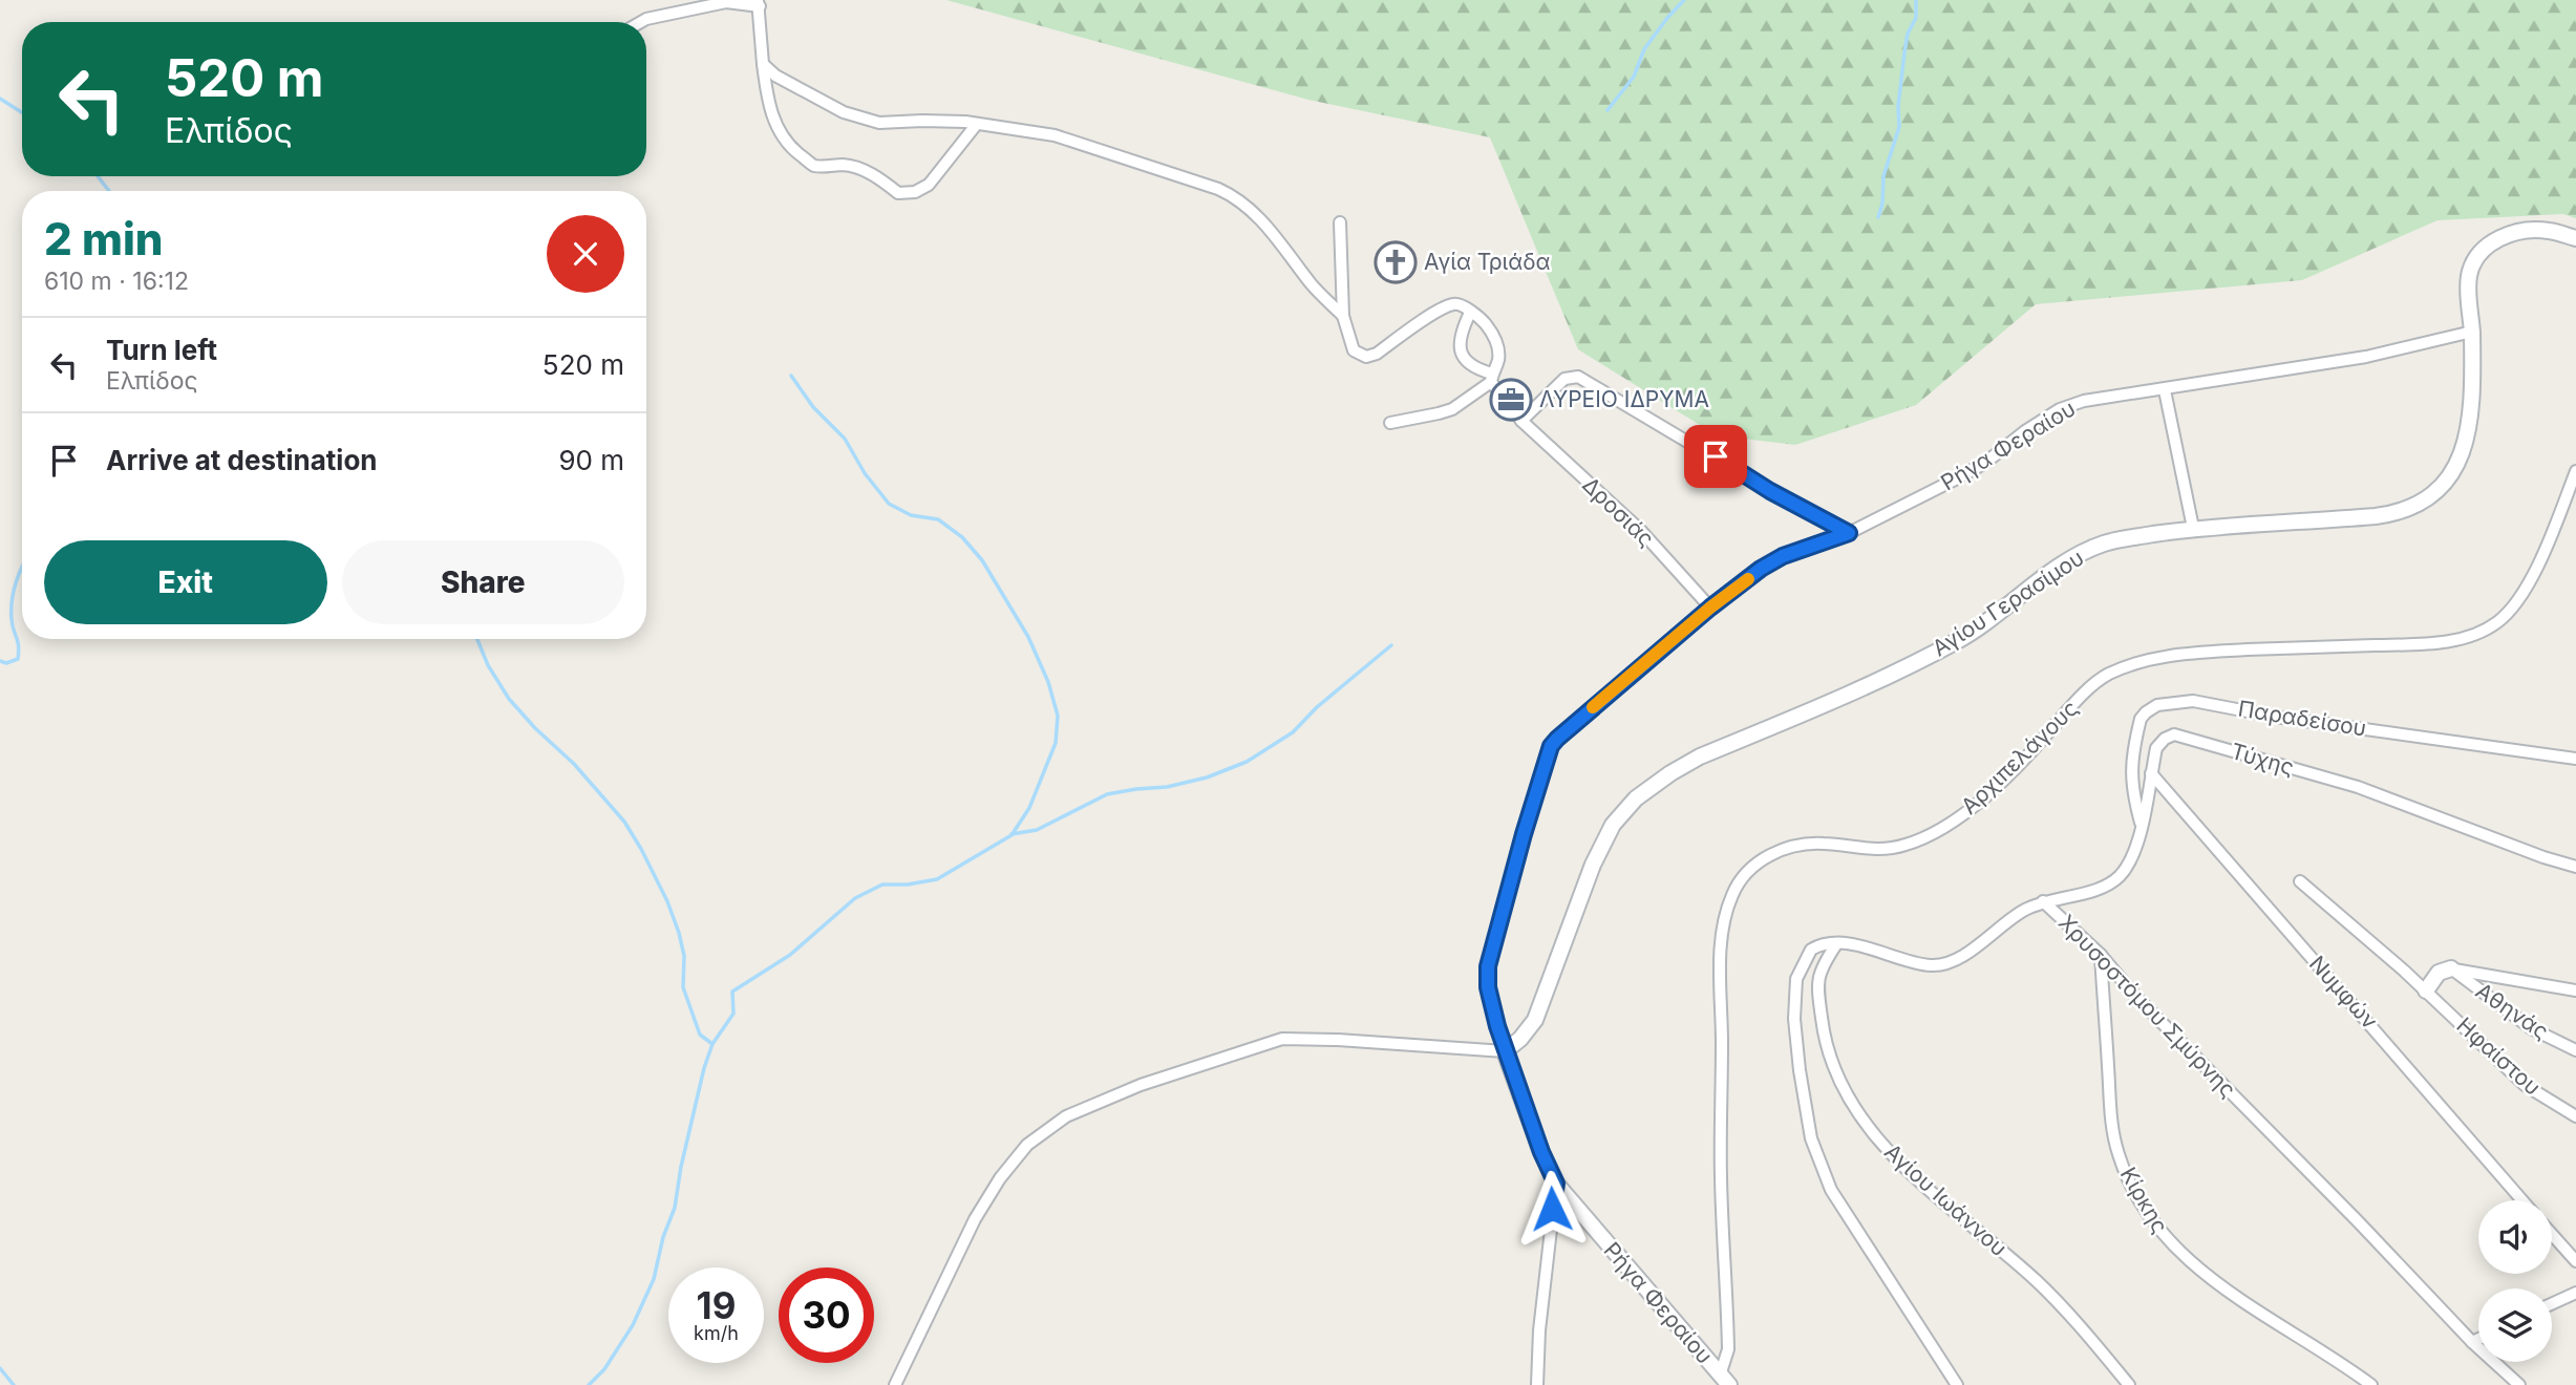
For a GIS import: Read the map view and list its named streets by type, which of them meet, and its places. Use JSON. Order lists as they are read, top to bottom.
{
  "streets": {
    "street": [
      "Ρήγα Φεραίου",
      "Δροσιάς",
      "Αγίου Γερασίμου",
      "Παραδείσου",
      "Αρχιπελάγους",
      "Τύχης",
      "Νυμφών",
      "Χρυσοστόμου Σμύρνης",
      "Αθηνάς",
      "Ηφαίστου",
      "Αγίου Ιωάννου",
      "Κίρκης"
    ]
  },
  "crossings": [
    ["Ρήγα Φεραίου", "Δροσιάς"],
    ["Ρήγα Φεραίου", "Αγίου Γερασίμου"],
    ["Ρήγα Φεραίου", "Αρχιπελάγους"],
    ["Παραδείσου", "Τύχης"],
    ["Τύχης", "Νυμφών"],
    ["Τύχης", "Χρυσοστόμου Σμύρνης"],
    ["Χρυσοστόμου Σμύρνης", "Αγίου Ιωάννου"],
    ["Χρυσοστόμου Σμύρνης", "Κίρκης"]
  ],
  "places": {
    "church": ["Αγία Τριάδα"],
    "office": ["ΛΥΡΕΙΟ ΙΔΡΥΜΑ"]
  },
  "page": {
    "turn": ["520 m", "Ελπίδος"],
    "heading": ["2 min", "610 m · 16:12"],
    "list": [
      {
        "name": "Turn left",
        "note": "Ελπίδος",
        "value": "520 m"
      },
      {
        "name": "Arrive at destination",
        "value": "90 m"
      }
    ],
    "buttons": ["Exit", "Share"],
    "speed": "19 km/h",
    "limit": "30"
  }
}
